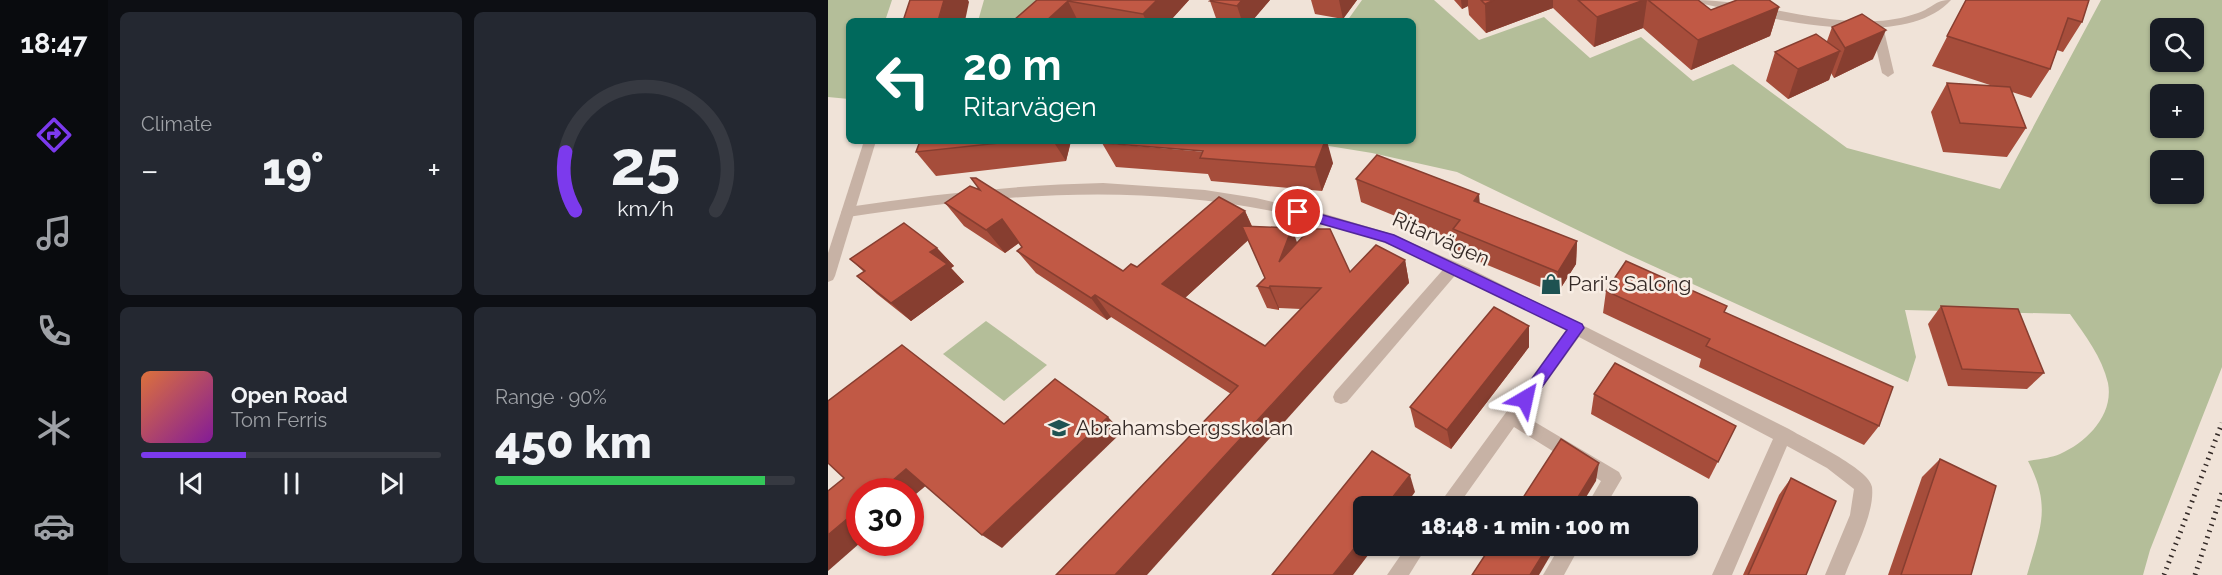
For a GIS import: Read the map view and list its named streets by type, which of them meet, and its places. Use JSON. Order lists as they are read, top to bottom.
{
  "streets": {
    "street": ["Ritarvägen"]
  },
  "places": {
    "shop": ["Pari's Salong"],
    "school or university": ["Abrahamsbergsskolan"]
  },
  "page": {
    "tabs": "18:47",
    "tile": [
      "Climate",
      ["Range · 90%", "450 km"]
    ],
    "map_buttons": ["+", "−"],
    "turn": ["20 m", "Ritarvägen"],
    "heat": ["−", "19°", "+"],
    "song": ["Open Road", "Tom Ferris"],
    "limit": "30",
    "trip": "18:48 · 1 min · 100 m",
    "gauge": ["25", "km/h"]
  }
}
